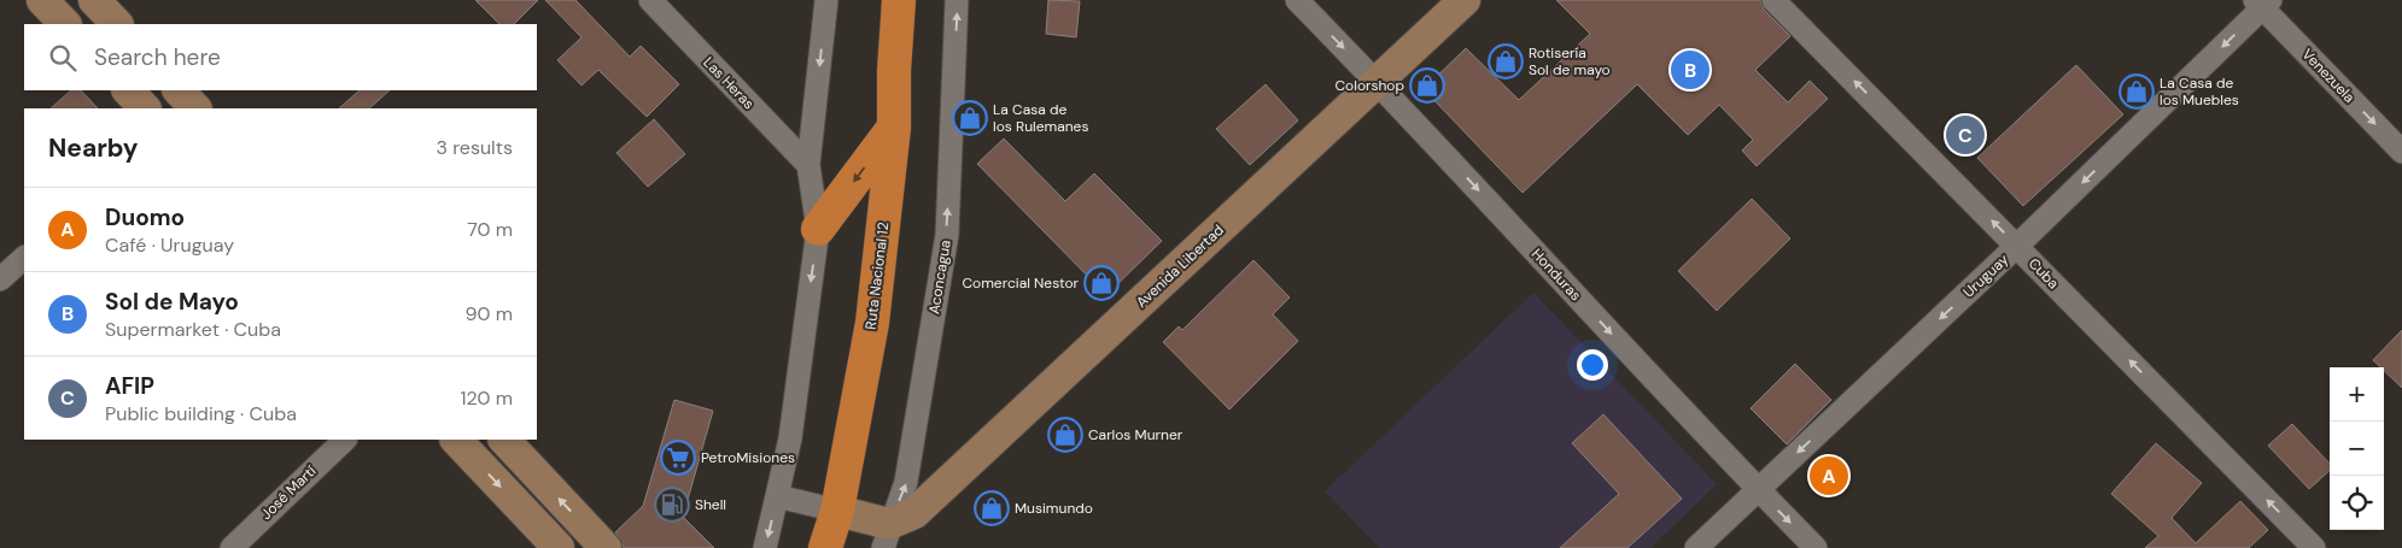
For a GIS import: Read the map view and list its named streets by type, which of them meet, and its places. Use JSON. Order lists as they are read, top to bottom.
{
  "streets": {
    "highway": ["Ruta Nacional 12"],
    "main road": ["Avenida Libertad"],
    "street": [
      "Venezuela",
      "Las Heras",
      "Cuba",
      "Honduras",
      "Uruguay",
      "Aconcagua",
      "José Martí"
    ]
  },
  "crossings": [
    ["Venezuela", "Uruguay"],
    ["Avenida Libertad", "Honduras"],
    ["Avenida Libertad", "Aconcagua"],
    ["Cuba", "Uruguay"],
    ["Honduras", "Uruguay"]
  ],
  "one_way": [
    "Venezuela",
    "Cuba",
    "Honduras",
    "Uruguay"
  ],
  "places": {
    "shop": [
      "Rotisería Sol de mayo",
      "Colorshop",
      "La Casa de los Muebles",
      "La Casa de los Rulemanes",
      "Comercial Nestor",
      "Carlos Murner",
      "Musimundo"
    ],
    "supermarket": ["PetroMisiones"],
    "fuel station": ["Shell"]
  },
  "page": {
    "search": "Search here",
    "pins": ["B", "C", "A"],
    "heading": ["Nearby", "3 results"],
    "list": [
      {
        "mark": "A",
        "name": "Duomo",
        "note": "Café · Uruguay",
        "value": "70 m"
      },
      {
        "mark": "B",
        "name": "Sol de Mayo",
        "note": "Supermarket · Cuba",
        "value": "90 m"
      },
      {
        "mark": "C",
        "name": "AFIP",
        "note": "Public building · Cuba",
        "value": "120 m"
      }
    ],
    "map_buttons": ["+", "−"]
  }
}
